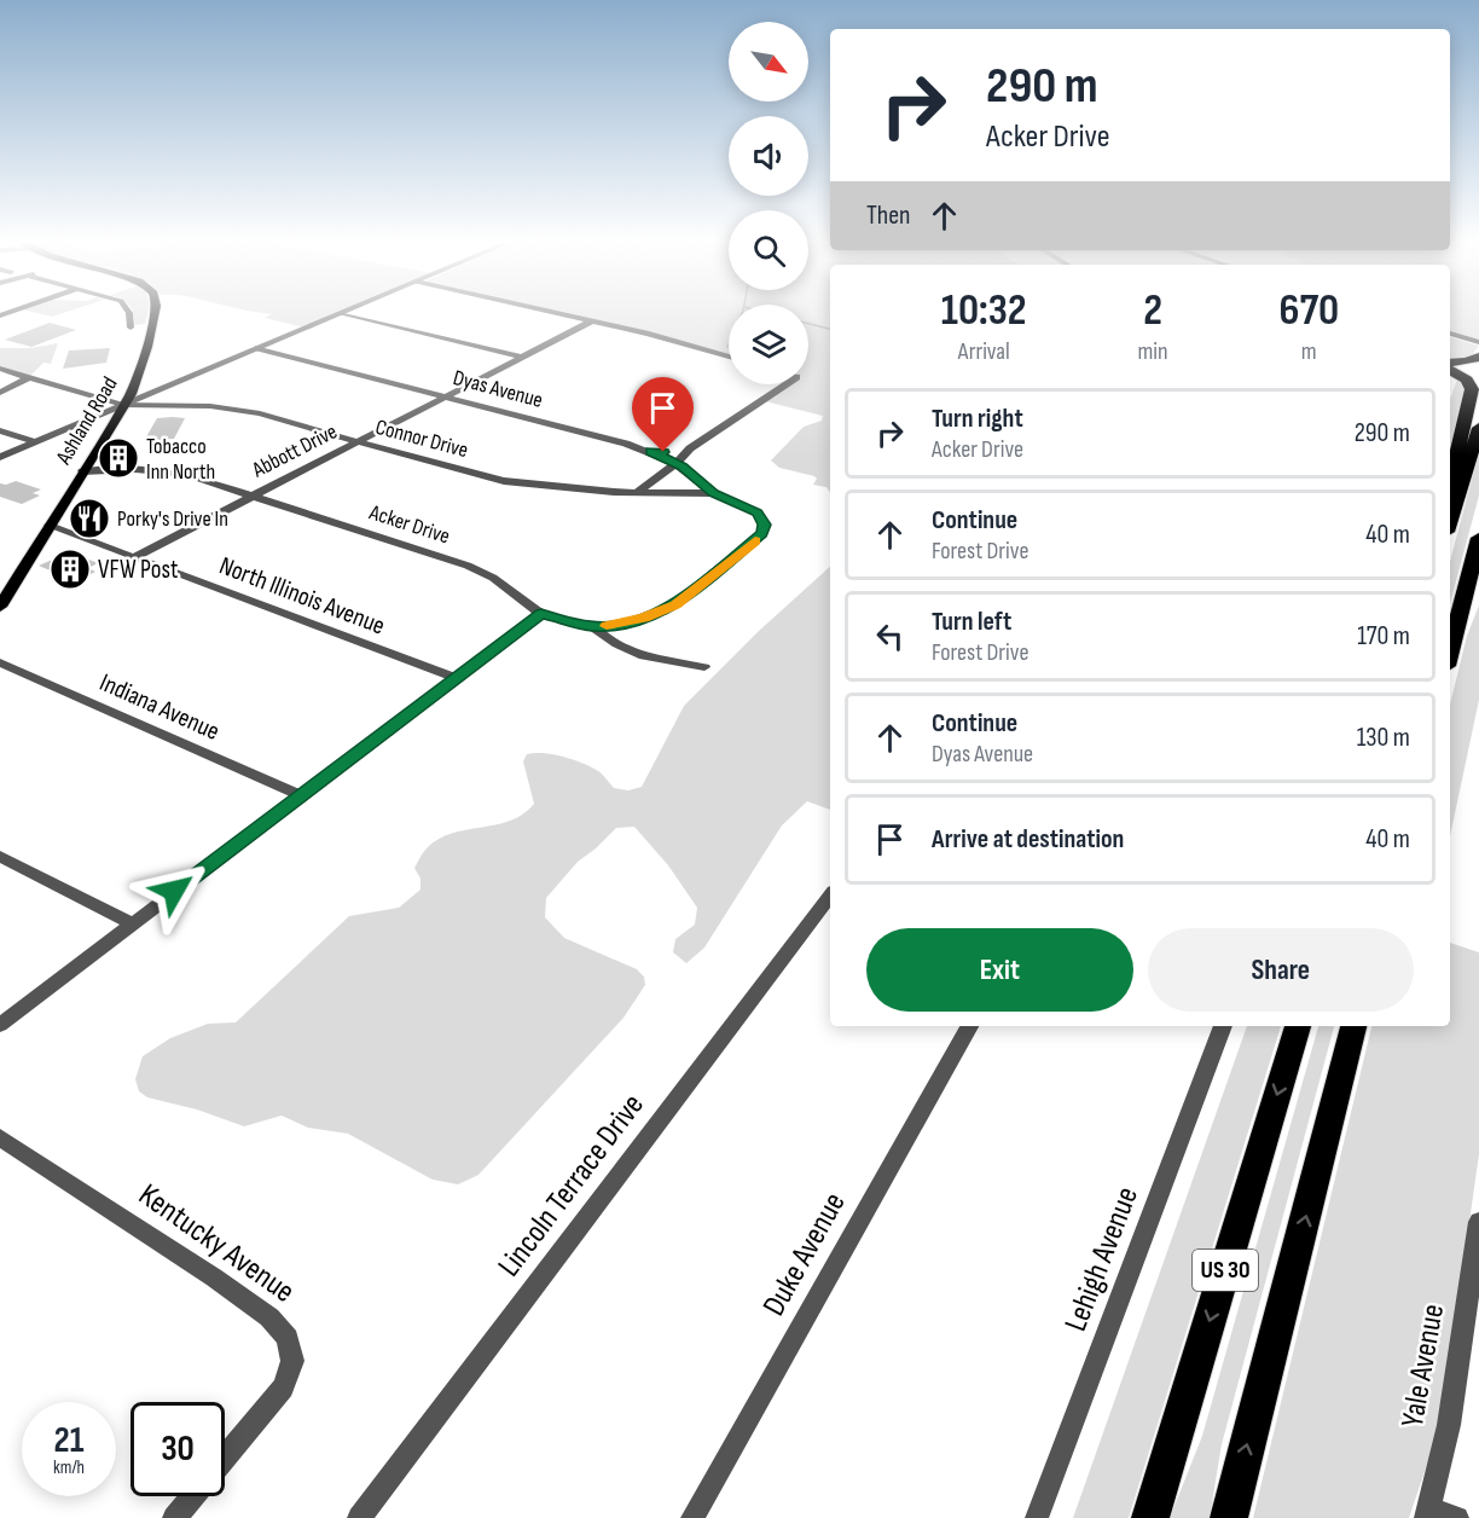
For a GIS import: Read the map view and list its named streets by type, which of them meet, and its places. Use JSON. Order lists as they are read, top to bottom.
{
  "streets": {
    "highway": ["US 30"],
    "main road": ["Ashland Road"],
    "street": [
      "Dyas Avenue",
      "Connor Drive",
      "Abbott Drive",
      "Acker Drive",
      "North Illinois Avenue",
      "Indiana Avenue",
      "Lincoln Terrace Drive",
      "Kentucky Avenue",
      "Duke Avenue",
      "Lehigh Avenue",
      "Yale Avenue"
    ]
  },
  "crossings": [
    ["Dyas Avenue", "Connor Drive"],
    ["Dyas Avenue", "Abbott Drive"],
    ["Ashland Road", "Connor Drive"],
    ["Ashland Road", "Acker Drive"],
    ["Ashland Road", "North Illinois Avenue"],
    ["Connor Drive", "Abbott Drive"],
    ["Abbott Drive", "Acker Drive"],
    ["Abbott Drive", "North Illinois Avenue"]
  ],
  "places": {
    "building": ["Tobacco Inn North", "VFW Post"],
    "restaurant": ["Porky's Drive In"]
  },
  "north": "bottom right",
  "page": {
    "turn": ["290 m", "Acker Drive"],
    "then": "Then",
    "eta": [
      "10:32",
      "Arrival",
      "2",
      "min",
      "670",
      "m"
    ],
    "list": [
      {
        "name": "Turn right",
        "note": "Acker Drive",
        "value": "290 m"
      },
      {
        "name": "Continue",
        "note": "Forest Drive",
        "value": "40 m"
      },
      {
        "name": "Turn left",
        "note": "Forest Drive",
        "value": "170 m"
      },
      {
        "name": "Continue",
        "note": "Dyas Avenue",
        "value": "130 m"
      },
      {
        "name": "Arrive at destination",
        "value": "40 m"
      }
    ],
    "buttons": ["Exit", "Share"],
    "speed": "21 km/h",
    "limit": "30"
  }
}
